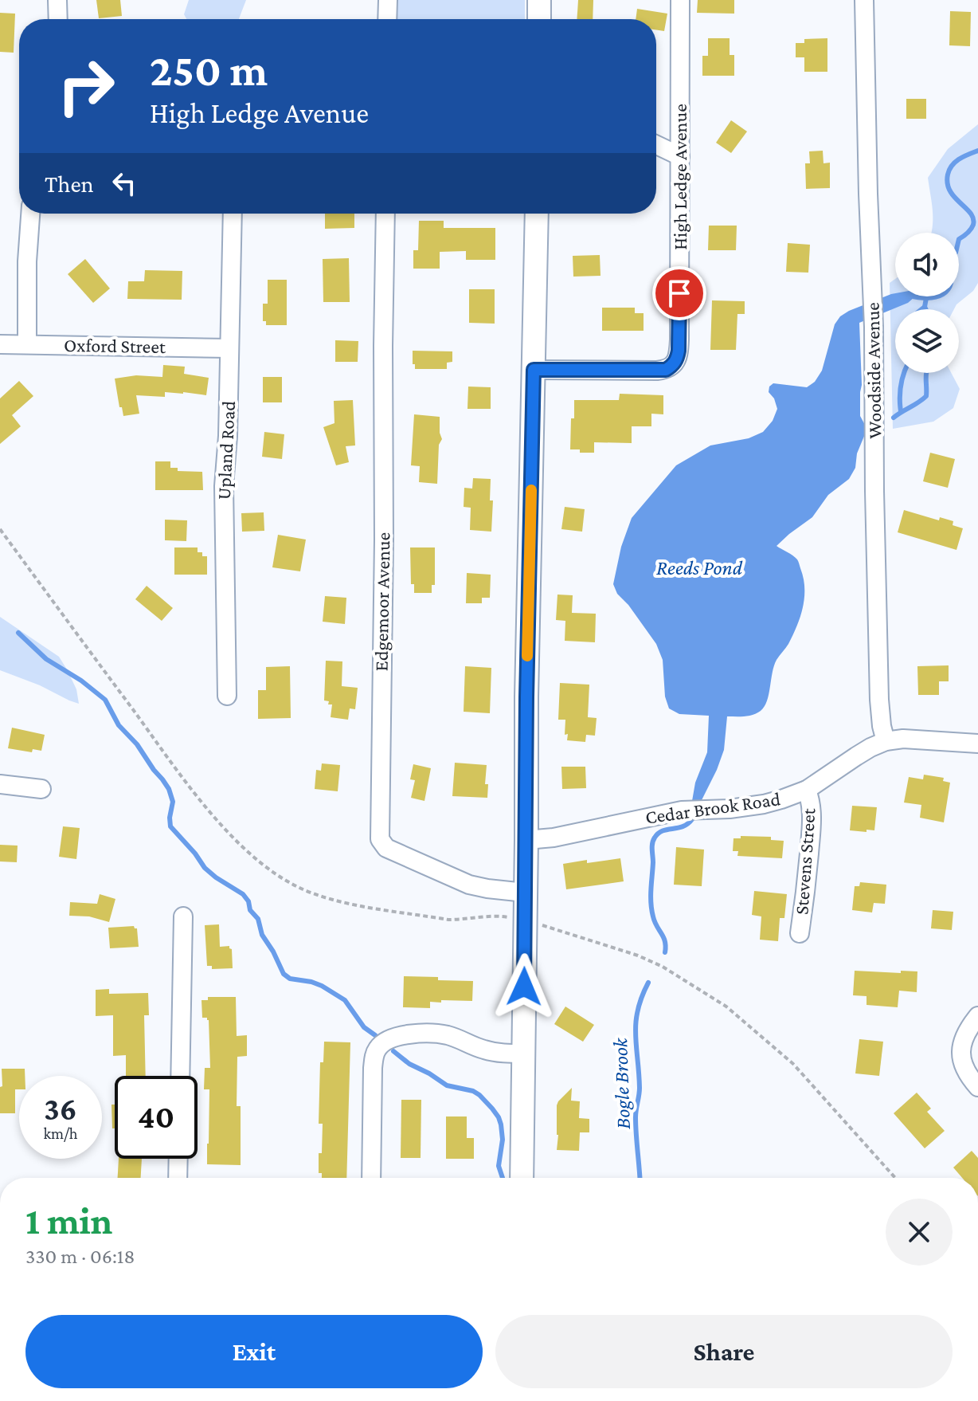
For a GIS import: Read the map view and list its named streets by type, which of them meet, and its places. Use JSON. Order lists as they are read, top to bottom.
{
  "streets": {
    "street": [
      "High Ledge Avenue",
      "Oxford Street",
      "Woodside Avenue",
      "Upland Road",
      "Edgemoor Avenue",
      "Cedar Brook Road",
      "Stevens Street"
    ]
  },
  "crossings": [
    ["Oxford Street", "Upland Road"],
    ["Woodside Avenue", "Cedar Brook Road"],
    ["Cedar Brook Road", "Stevens Street"]
  ],
  "water": ["Reeds Pond", "Bogle Brook"],
  "page": {
    "turn": ["250 m", "High Ledge Avenue"],
    "then": "Then",
    "speed": "36 km/h",
    "limit": "40",
    "heading": ["1 min", "330 m · 06:18"],
    "buttons": ["Exit", "Share"]
  }
}
